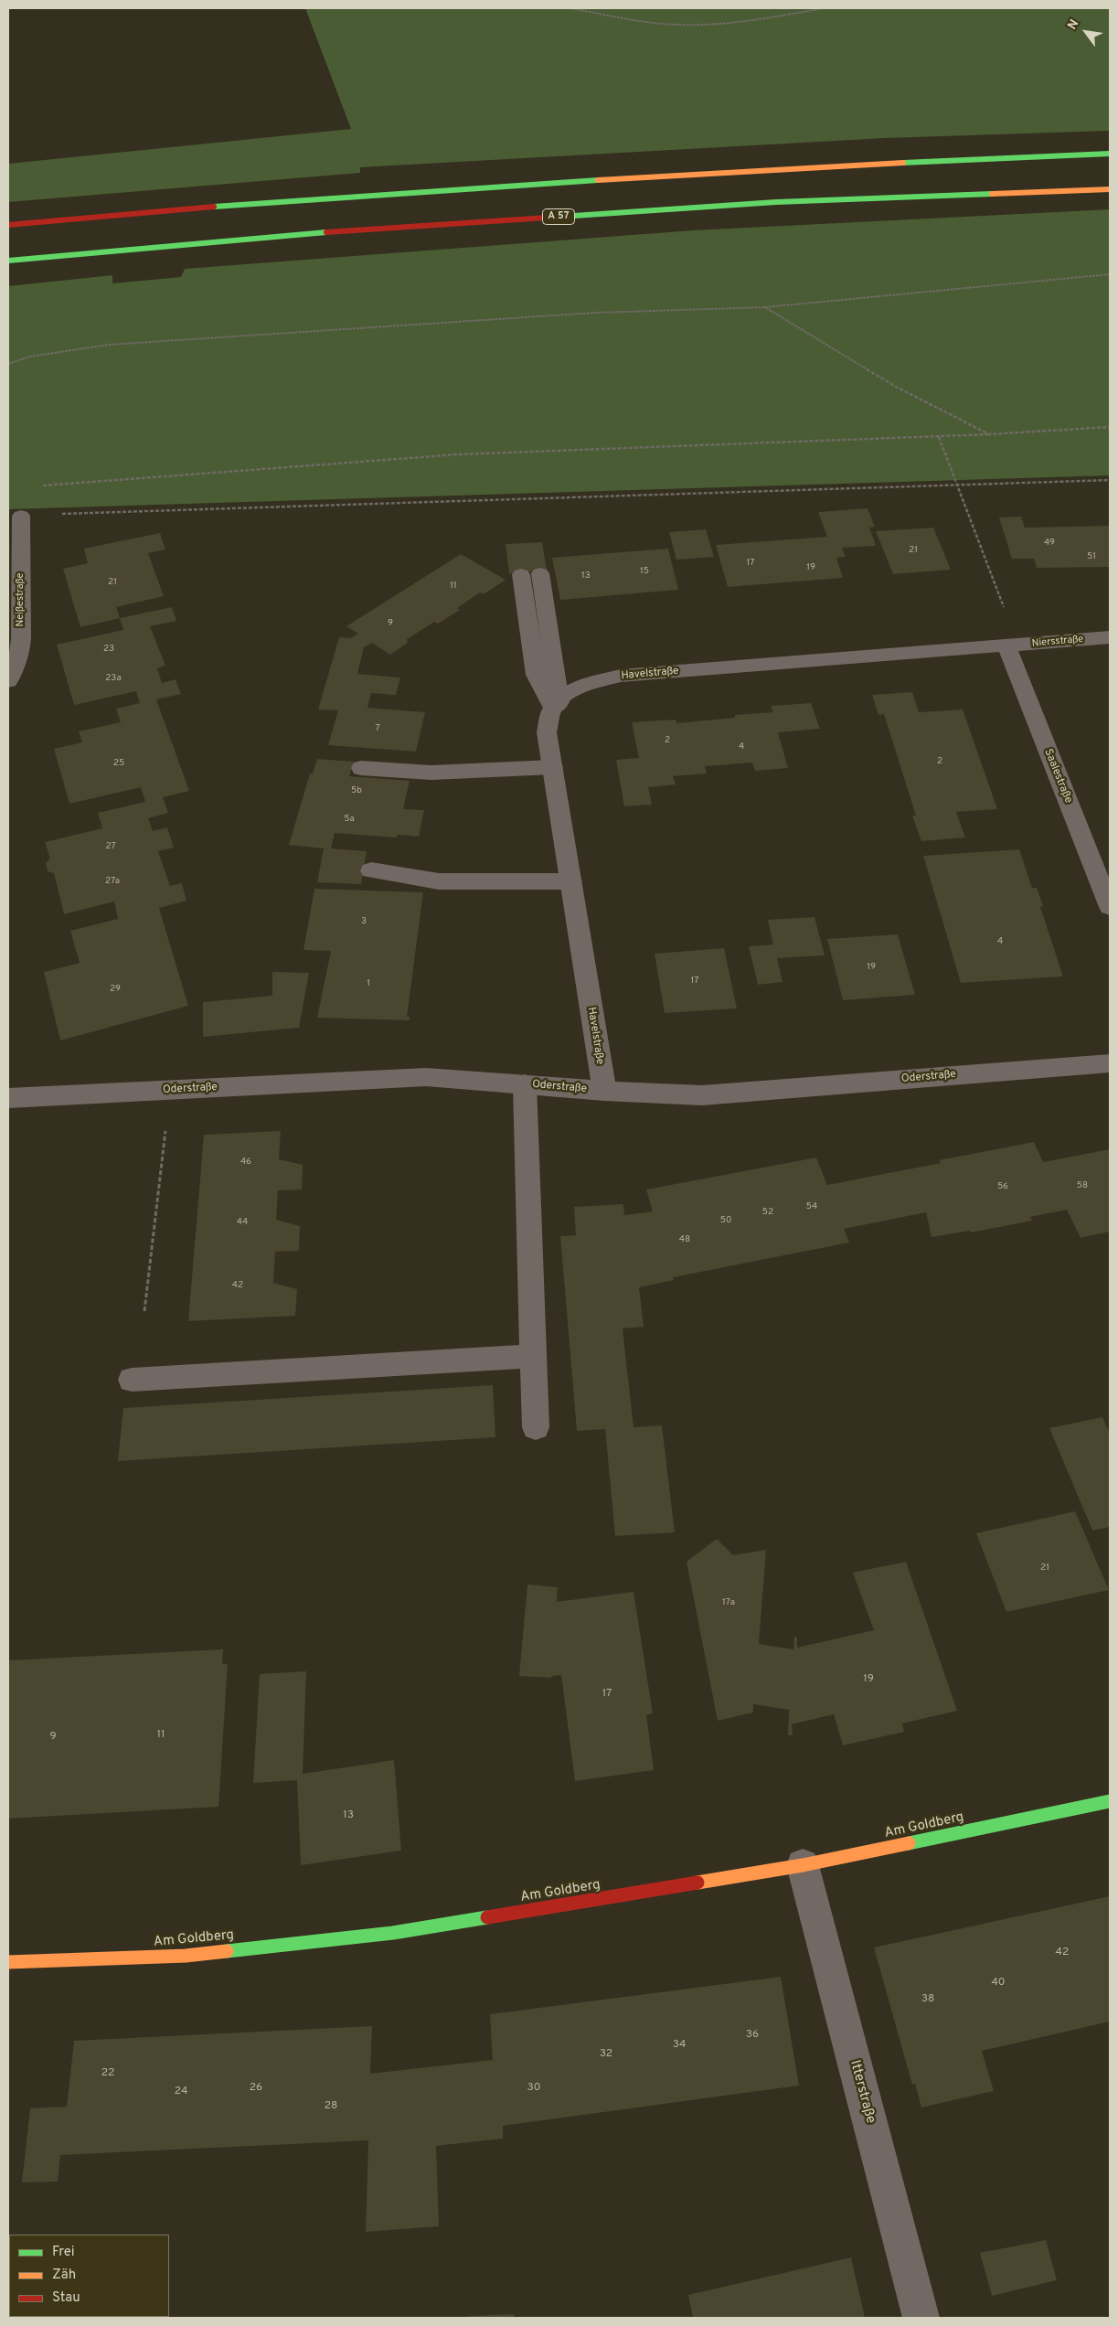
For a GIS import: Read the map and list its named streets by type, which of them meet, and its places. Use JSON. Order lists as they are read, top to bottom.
{
  "streets": {
    "main road": ["A 57", "Am Goldberg"],
    "street": [
      "Neißestraße",
      "Niersstraße",
      "Havelstraße",
      "Saalestraße",
      "Oderstraße",
      "Itterstraße"
    ]
  },
  "crossings": [
    ["Niersstraße", "Havelstraße"],
    ["Niersstraße", "Saalestraße"],
    ["Havelstraße", "Saalestraße"],
    ["Havelstraße", "Oderstraße"],
    ["Am Goldberg", "Itterstraße"]
  ],
  "house_numbers": [
    "49",
    "21",
    "51",
    "17",
    "19",
    "15",
    "13",
    "21",
    "11",
    "9",
    "23",
    "23a",
    "7",
    "2",
    "4",
    "2",
    "25",
    "5b",
    "5a",
    "27",
    "27a",
    "3",
    "4",
    "19",
    "17",
    "1",
    "29",
    "46",
    "58",
    "56",
    "54",
    "52",
    "50",
    "44",
    "48",
    "42",
    "21",
    "17a",
    "19",
    "17",
    "11",
    "9",
    "13",
    "42",
    "40",
    "38",
    "36",
    "34",
    "32",
    "22",
    "26",
    "30",
    "24",
    "28"
  ],
  "legend": ["Frei", "Zäh", "Stau"],
  "north": "top left"
}
